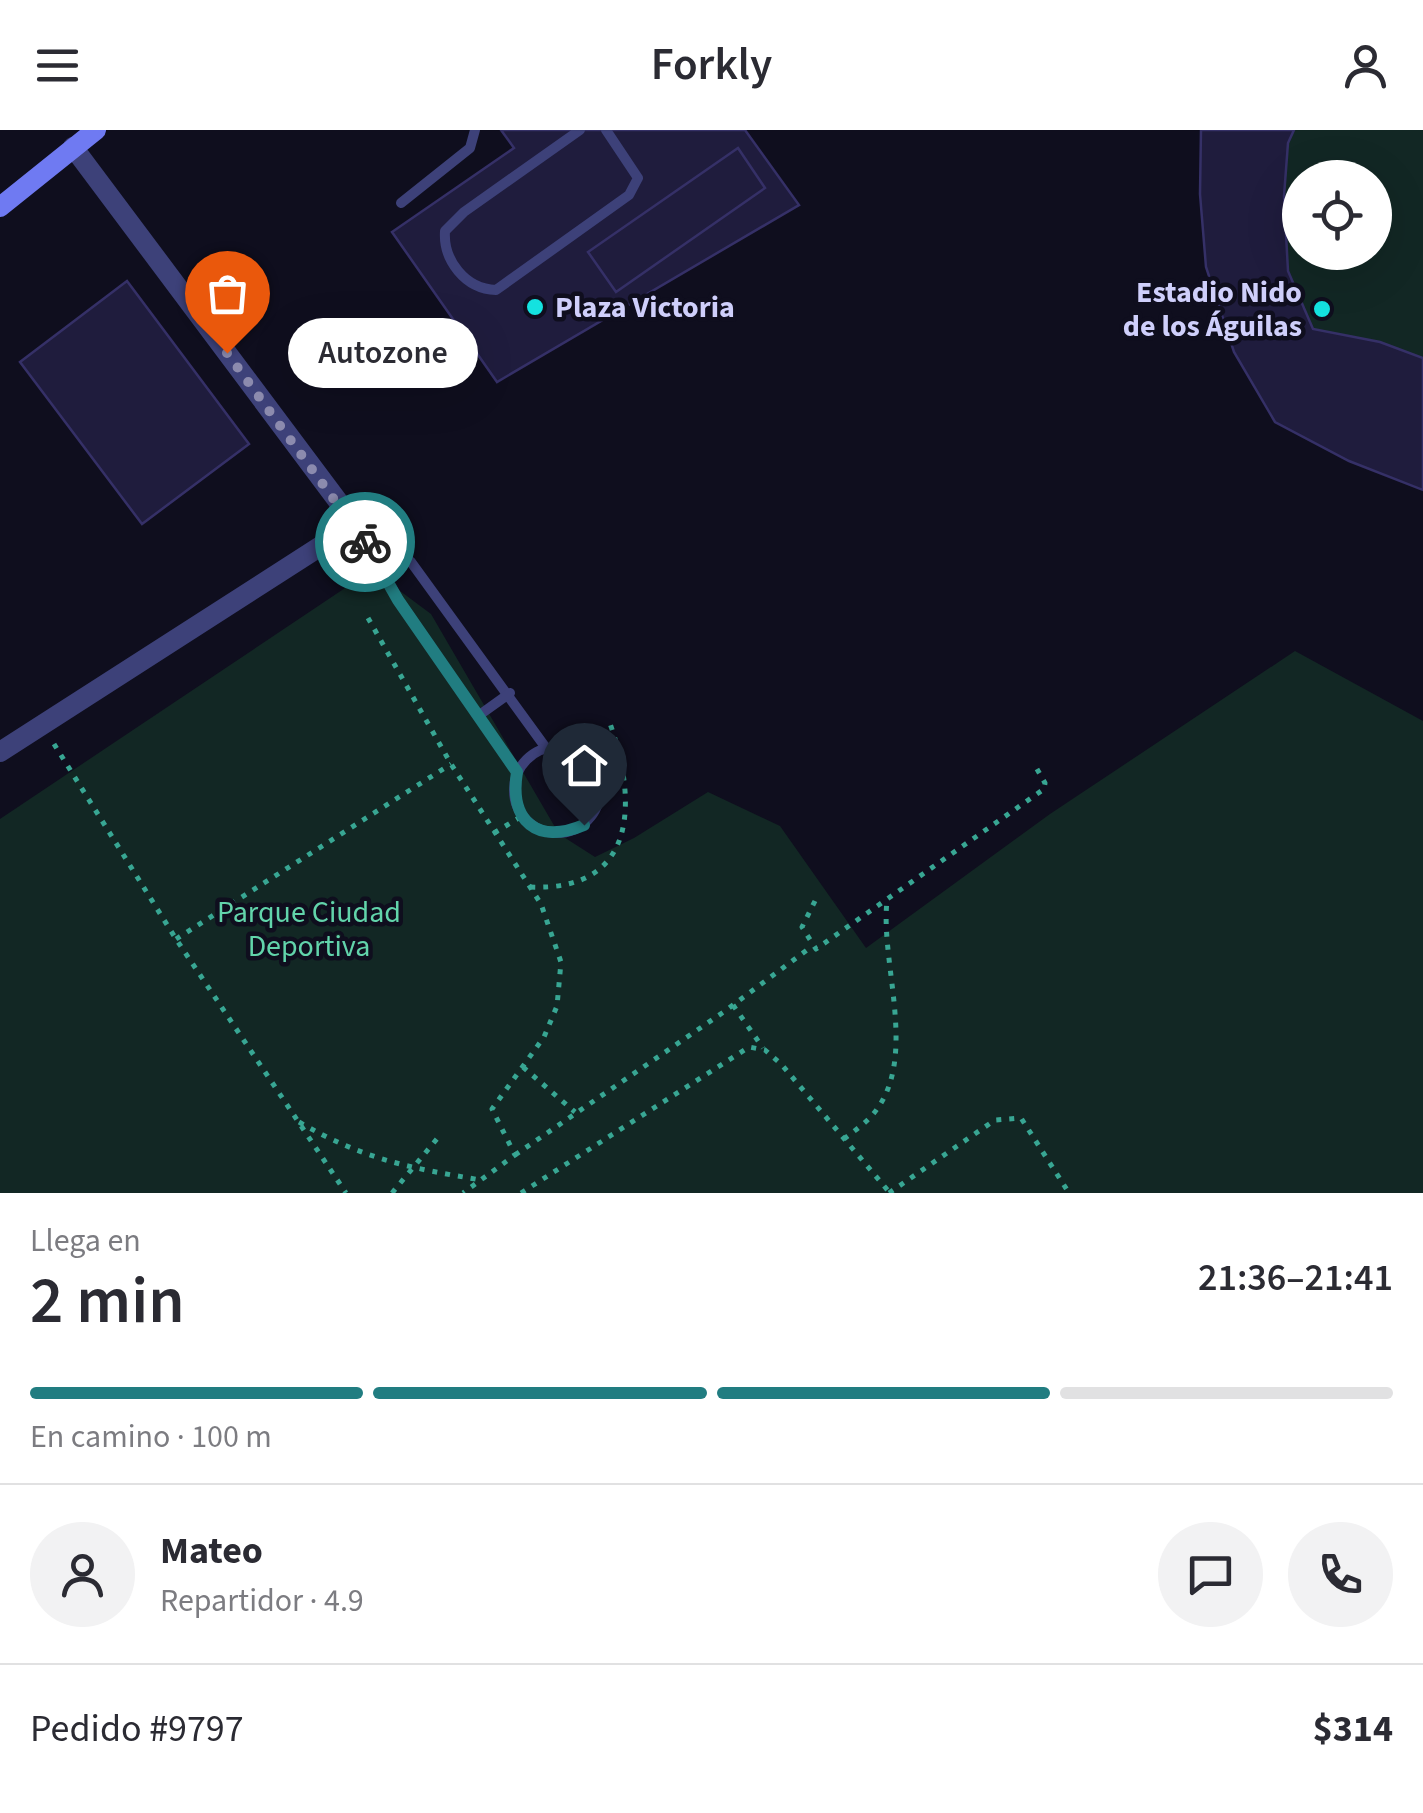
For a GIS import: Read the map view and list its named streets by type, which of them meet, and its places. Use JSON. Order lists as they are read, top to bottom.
{
  "parks": ["Parque Ciudad Deportiva"],
  "places": ["Plaza Victoria", "Estadio Nido de los Águilas", "Autozone"],
  "page": {
    "header": "Forkly",
    "bubble": "Autozone",
    "heading": ["2 min", "Llega en", "21:36–21:41"],
    "panel": [
      "Mateo",
      "Repartidor · 4.9",
      "Pedido #9797",
      "$314"
    ],
    "bar": "En camino · 100 m"
  }
}
